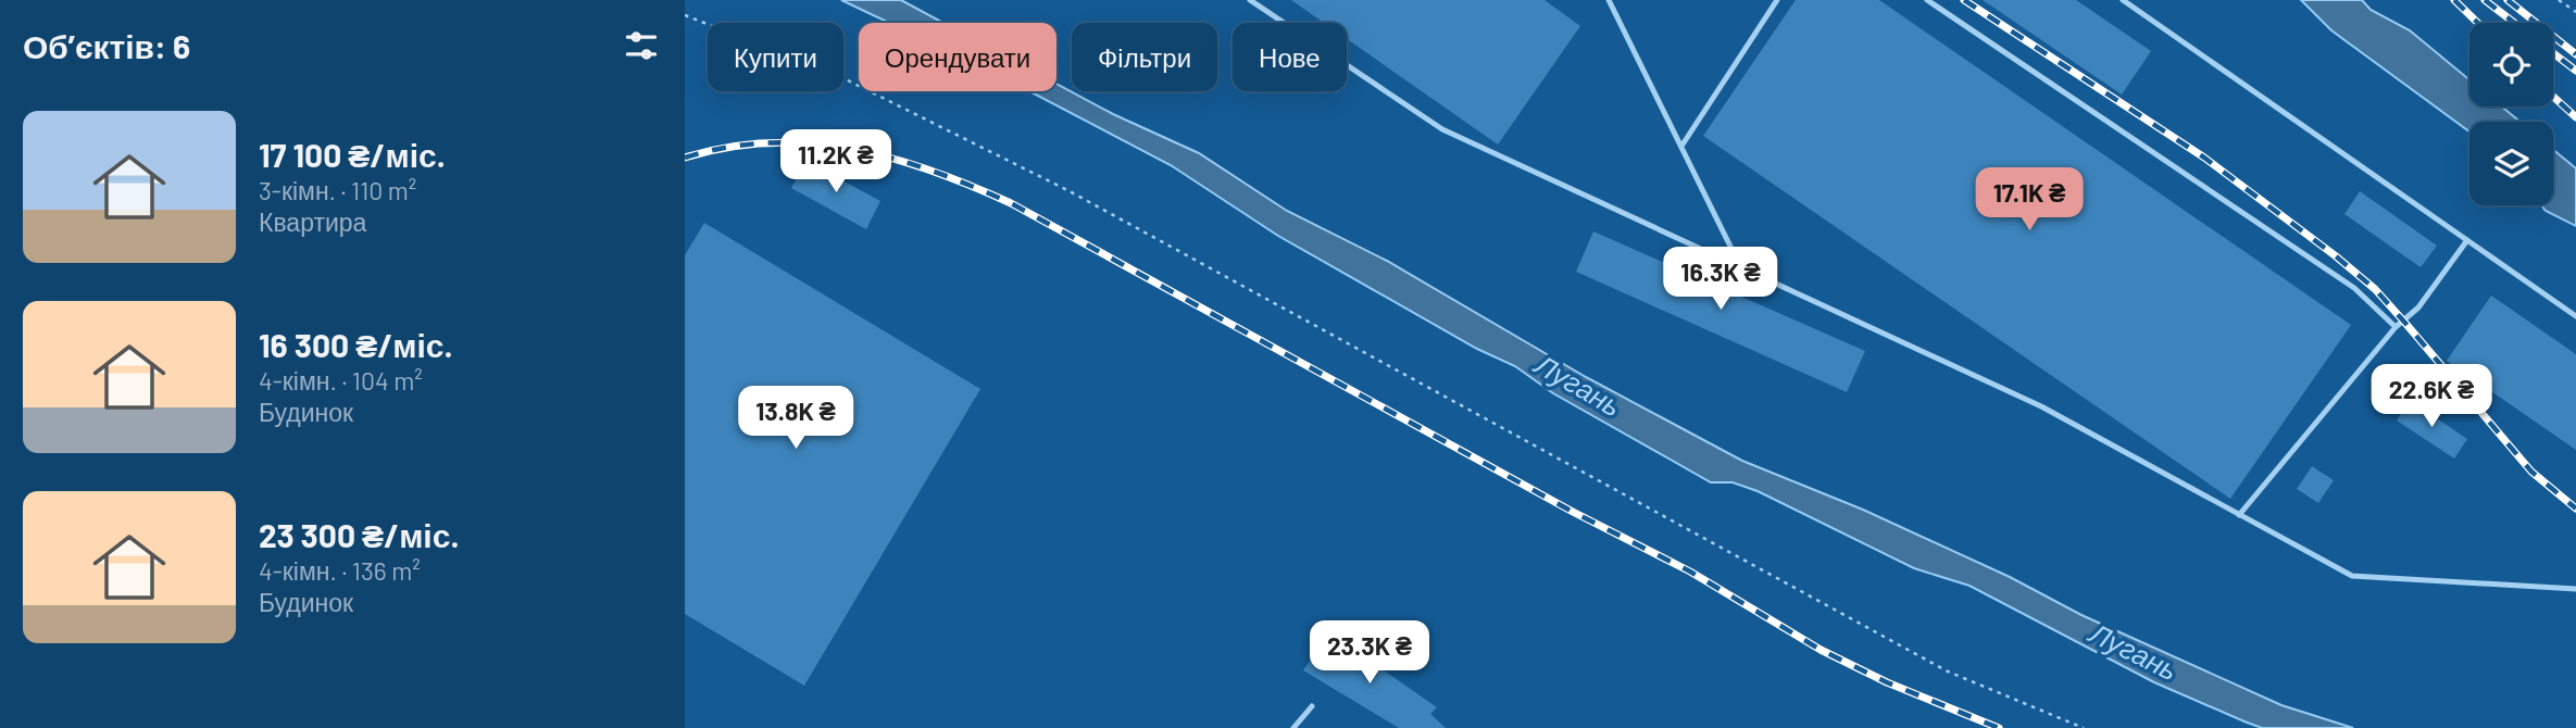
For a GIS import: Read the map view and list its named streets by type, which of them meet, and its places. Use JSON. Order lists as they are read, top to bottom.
{
  "water": ["Лугань"],
  "page": {
    "heading": "Об’єктів: 6",
    "chip": [
      "Купити",
      "Орендувати",
      "Фільтри",
      "Нове"
    ],
    "list": [
      {
        "name": "17 100 ₴/міс.",
        "note": "3-кімн. · 110 m² · Квартира"
      },
      {
        "name": "16 300 ₴/міс.",
        "note": "4-кімн. · 104 m² · Будинок"
      },
      {
        "name": "23 300 ₴/міс.",
        "note": "4-кімн. · 136 m² · Будинок"
      }
    ],
    "price": [
      "11.2K ₴",
      "17.1K ₴",
      "16.3K ₴",
      "22.6K ₴",
      "13.8K ₴",
      "23.3K ₴"
    ]
  }
}
